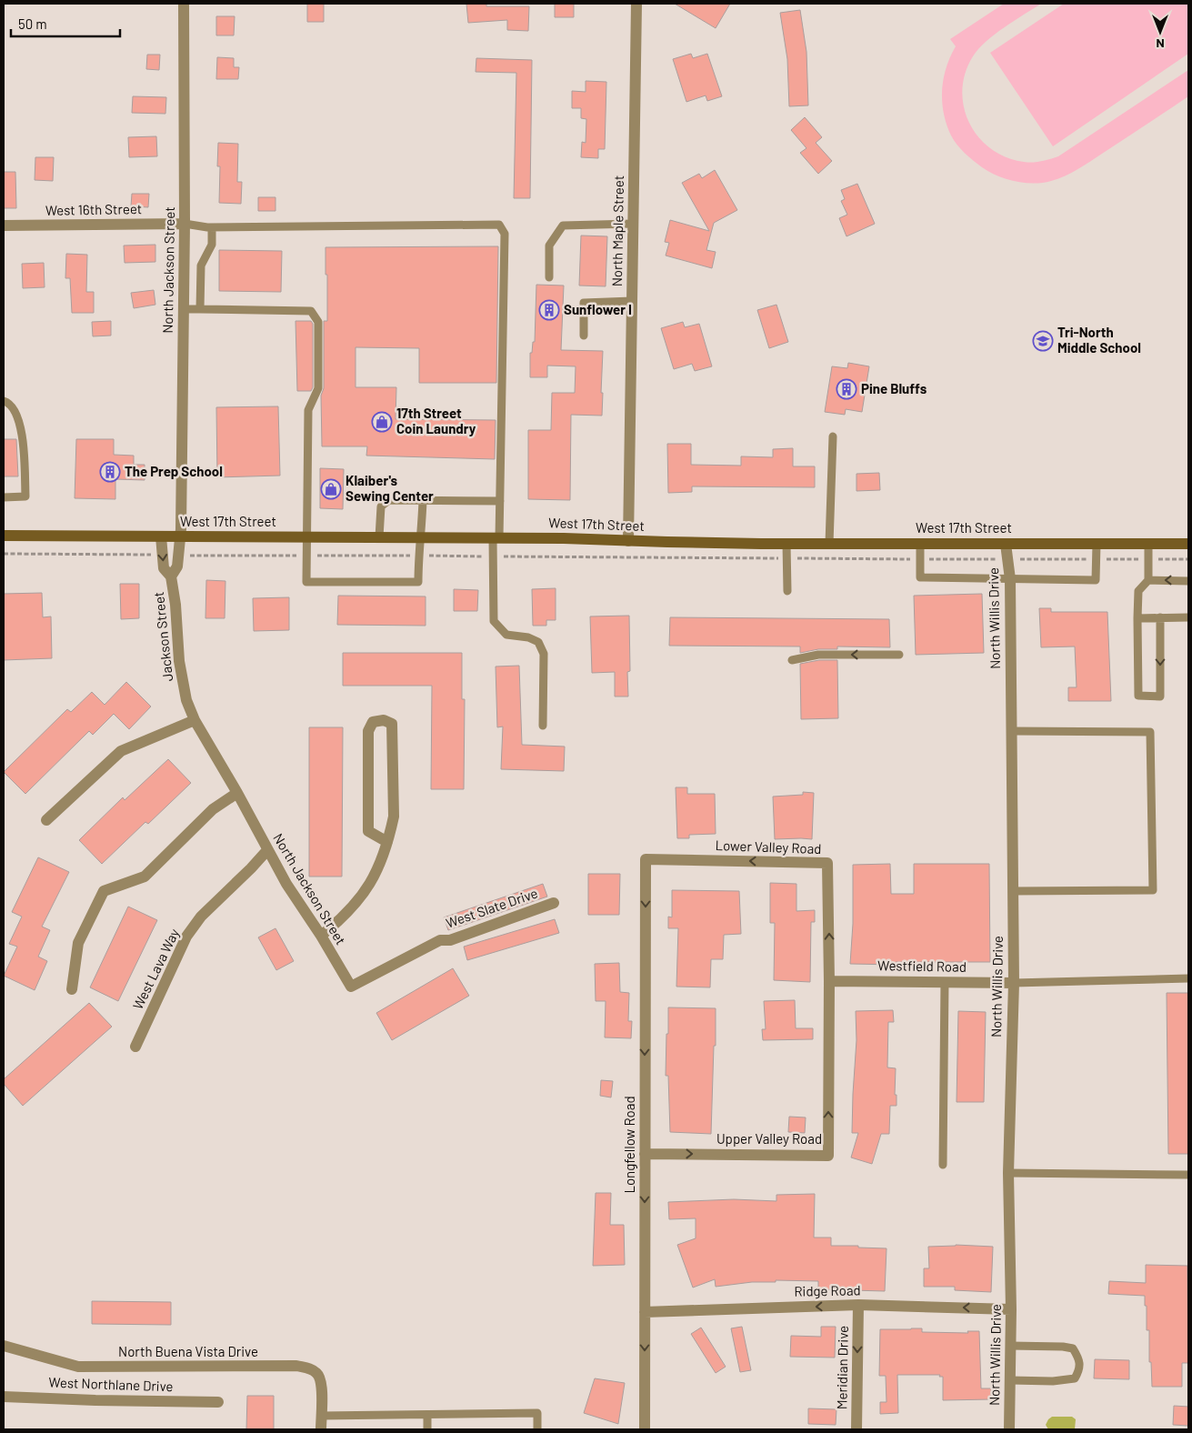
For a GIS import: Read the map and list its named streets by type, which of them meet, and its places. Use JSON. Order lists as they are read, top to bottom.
{
  "streets": {
    "main road": ["West 17th Street"],
    "street": [
      "West 16th Street",
      "North Maple Street",
      "North Jackson Street",
      "North Willis Drive",
      "Jackson Street",
      "Lower Valley Road",
      "West Slate Drive",
      "Westfield Road",
      "West Lava Way",
      "Upper Valley Road",
      "Longfellow Road",
      "Ridge Road",
      "North Buena Vista Drive",
      "Meridian Drive",
      "West Northlane Drive"
    ]
  },
  "crossings": [
    ["West 16th Street", "North Jackson Street"],
    ["North Maple Street", "West 17th Street"],
    ["North Jackson Street", "West 17th Street"],
    ["North Jackson Street", "Jackson Street"],
    ["North Jackson Street", "West Slate Drive"],
    ["North Jackson Street", "West Lava Way"],
    ["West 17th Street", "North Willis Drive"],
    ["West 17th Street", "Jackson Street"],
    ["North Willis Drive", "Westfield Road"],
    ["North Willis Drive", "Ridge Road"],
    ["Lower Valley Road", "Westfield Road"],
    ["Lower Valley Road", "Upper Valley Road"],
    ["Lower Valley Road", "Longfellow Road"],
    ["Westfield Road", "Upper Valley Road"],
    ["Upper Valley Road", "Longfellow Road"],
    ["Longfellow Road", "Ridge Road"],
    ["Ridge Road", "Meridian Drive"]
  ],
  "one_way": ["Longfellow Road", "Ridge Road", "Meridian Drive"],
  "places": {
    "building": ["Sunflower I", "Pine Bluffs", "The Prep School"],
    "school or university": ["Tri-North Middle School"],
    "shop": ["17th Street Coin Laundry", "Klaiber's Sewing Center"]
  },
  "scale_bar": "50 m",
  "north": "bottom"
}
